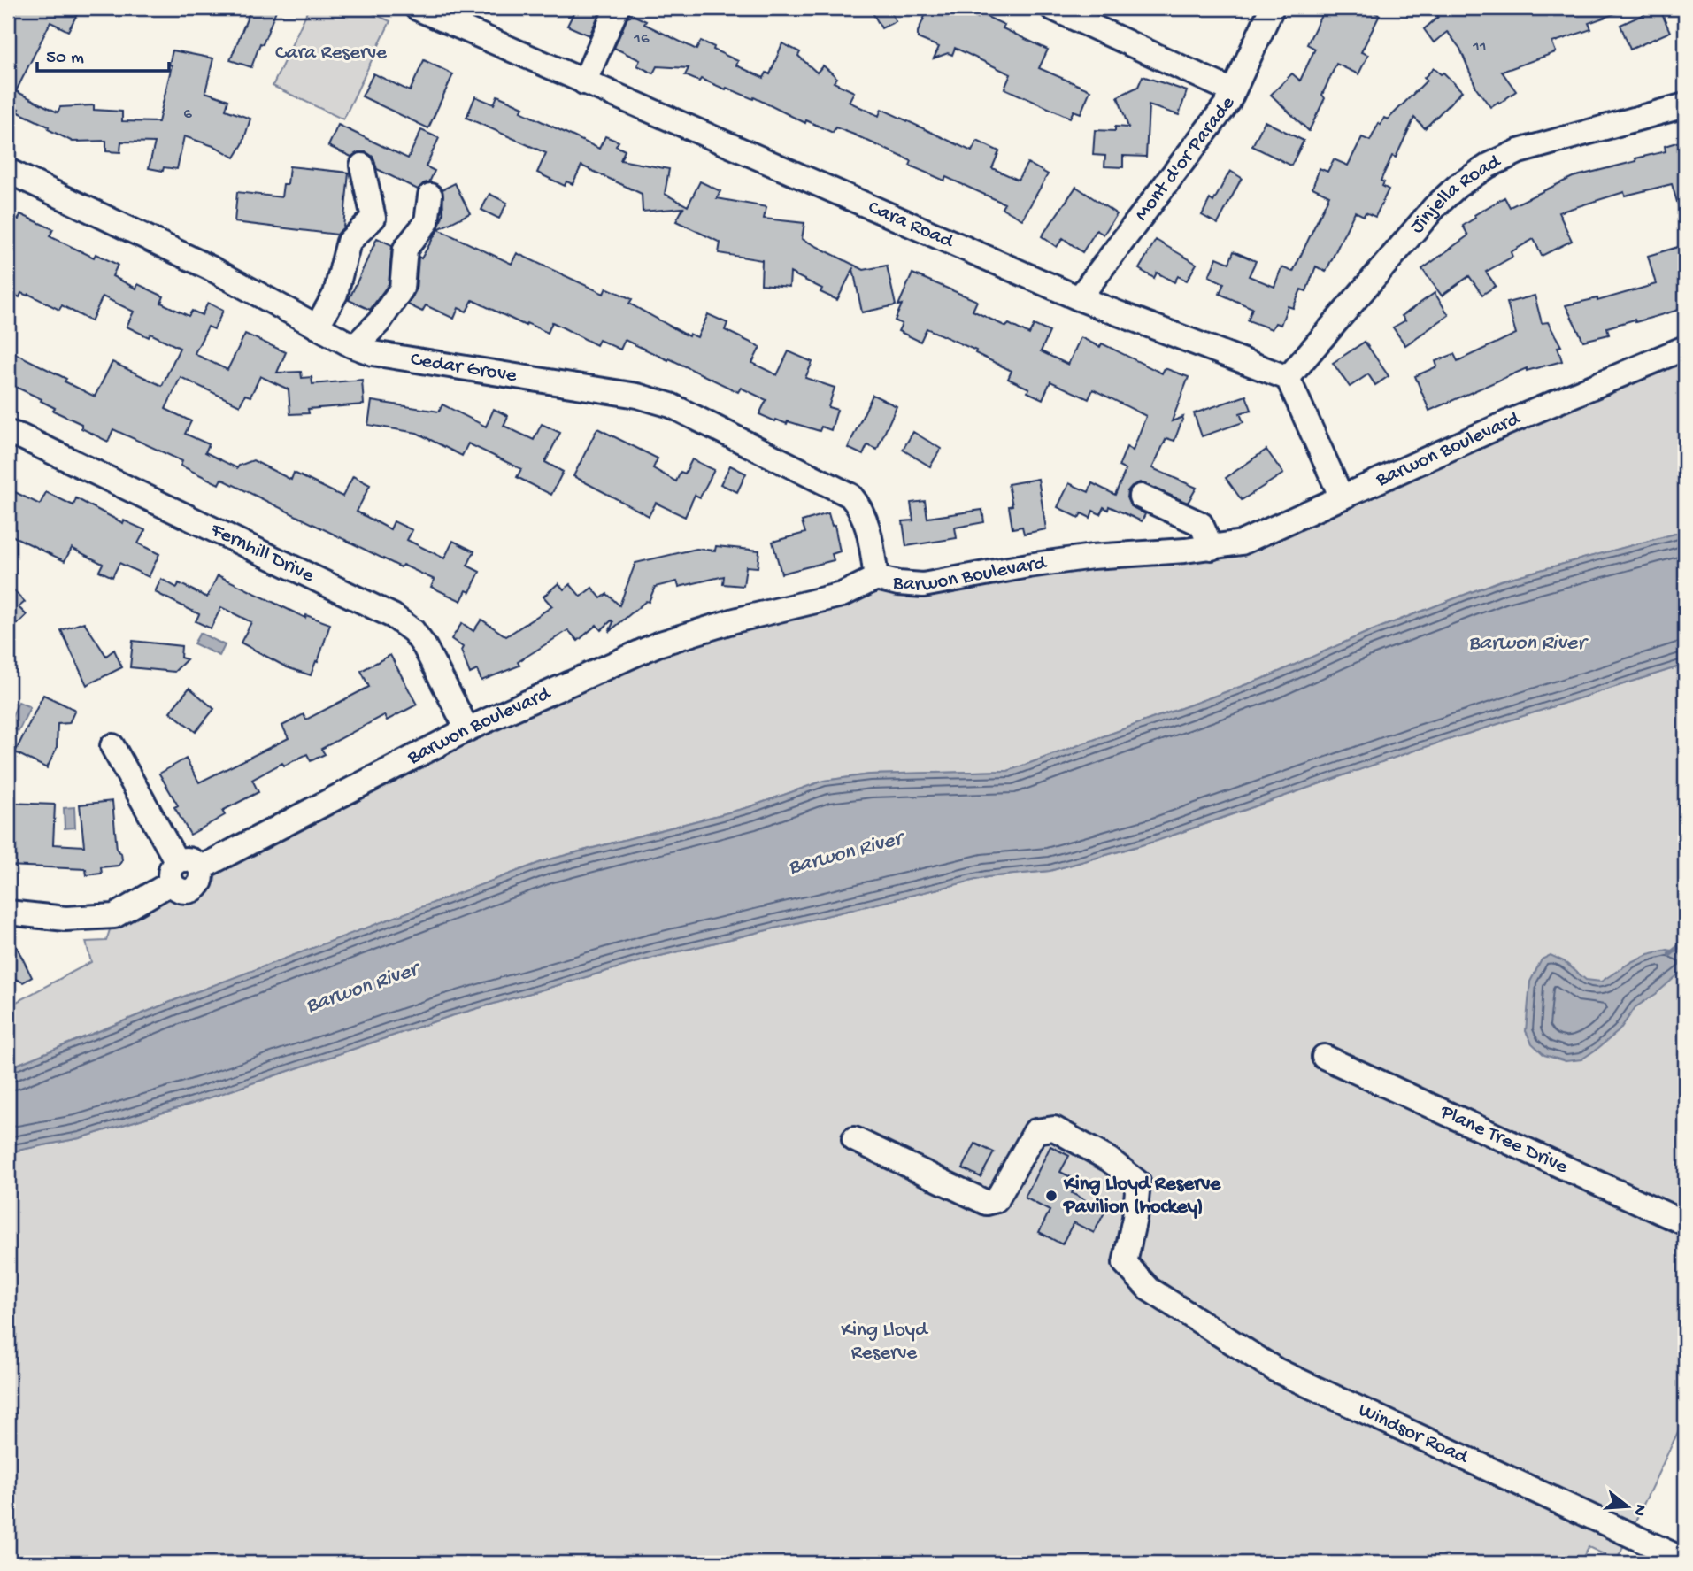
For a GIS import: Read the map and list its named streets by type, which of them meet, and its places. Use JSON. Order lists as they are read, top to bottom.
{
  "streets": {
    "street": [
      "Mont d'or Parade",
      "Jinjella Road",
      "Cara Road",
      "Cedar Grove",
      "Barwon Boulevard",
      "Fernhill Drive",
      "Plane Tree Drive",
      "Windsor Road"
    ]
  },
  "crossings": [
    ["Mont d'or Parade", "Cara Road"],
    ["Jinjella Road", "Cara Road"],
    ["Cedar Grove", "Barwon Boulevard"],
    ["Barwon Boulevard", "Fernhill Drive"]
  ],
  "water": ["Barwon River"],
  "parks": ["Cara Reserve", "King Lloyd Reserve"],
  "places": ["King Lloyd Reserve Pavilion (hockey)"],
  "house_numbers": ["16", "11", "6"],
  "scale_bar": "50 m",
  "north": "right"
}
